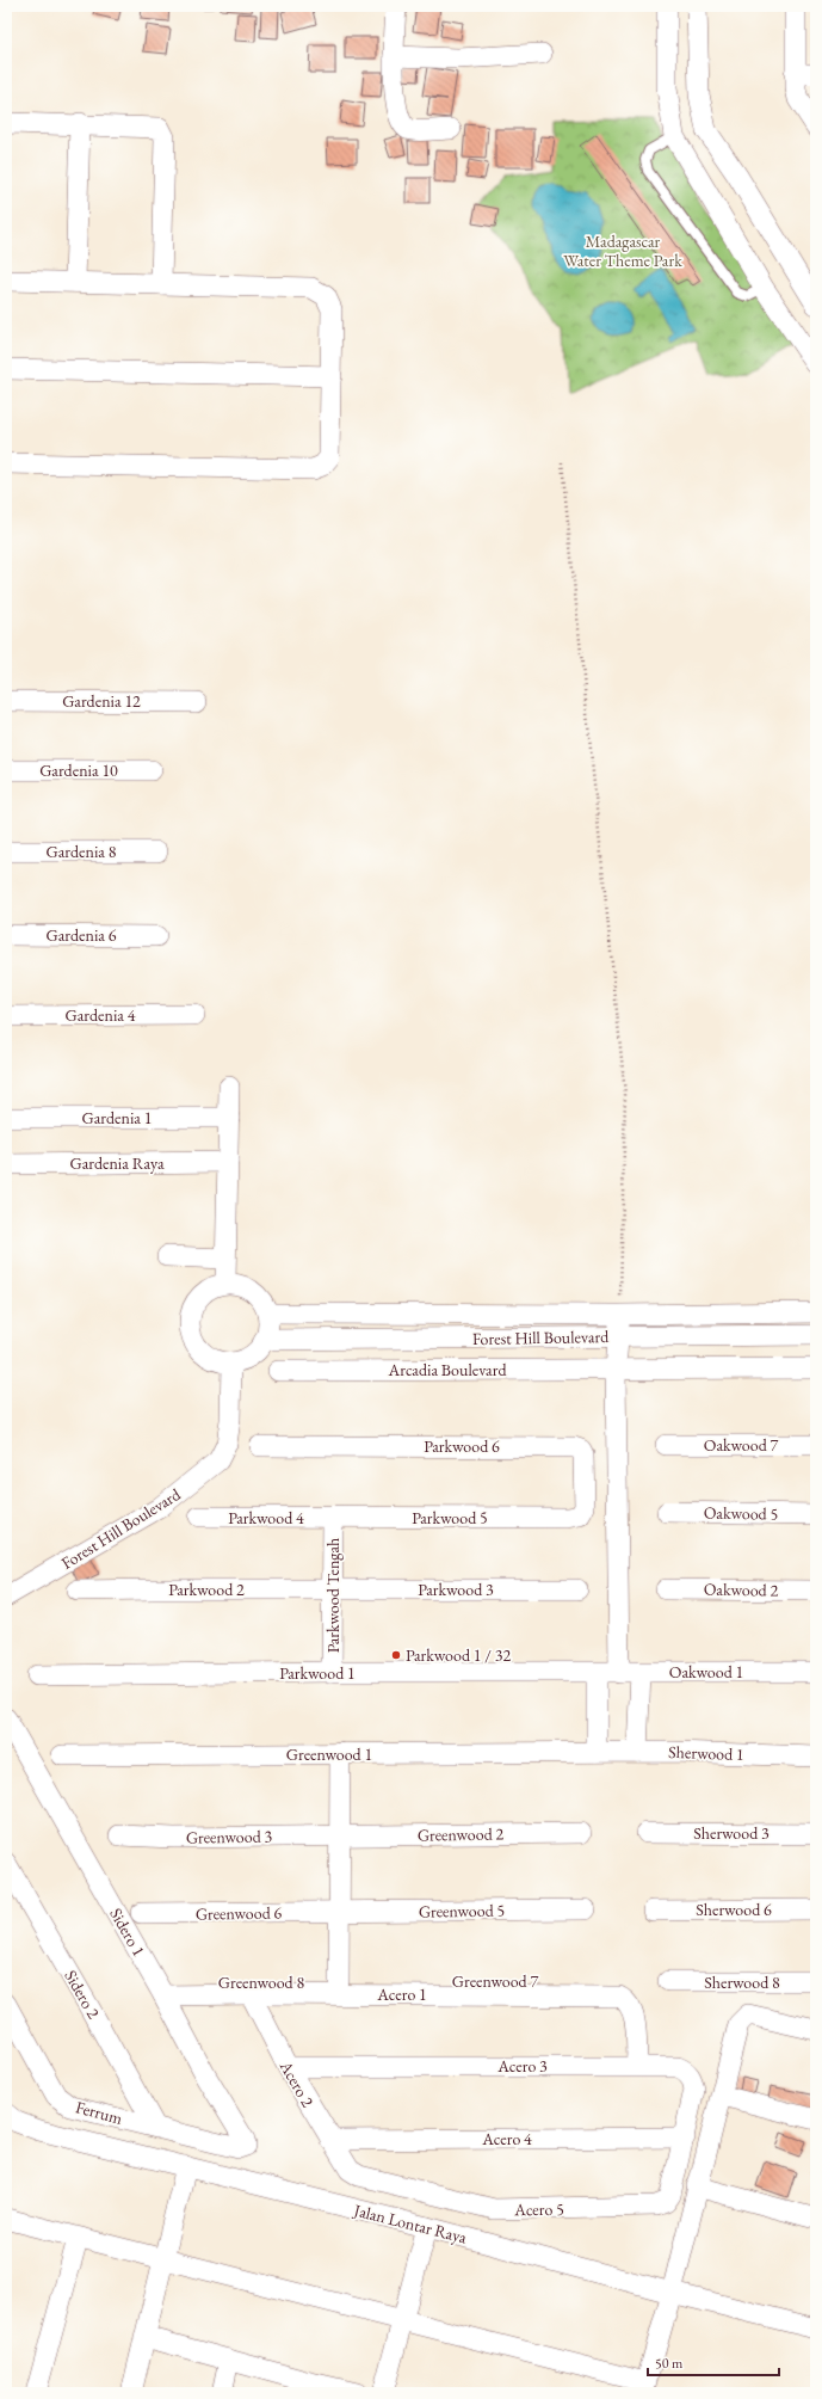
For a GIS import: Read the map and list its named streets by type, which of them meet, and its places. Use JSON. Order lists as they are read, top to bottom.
{
  "streets": {
    "street": [
      "Gardenia 12",
      "Gardenia 10",
      "Gardenia 8",
      "Gardenia 6",
      "Gardenia 4",
      "Gardenia 1",
      "Gardenia Raya",
      "Forest Hill Boulevard",
      "Arcadia Boulevard",
      "Oakwood 7",
      "Parkwood 6",
      "Oakwood 5",
      "Parkwood 4",
      "Parkwood 5",
      "Parkwood 2",
      "Parkwood 3",
      "Oakwood 2",
      "Parkwood Tengah",
      "Oakwood 1",
      "Parkwood 1",
      "Sherwood 1",
      "Greenwood 1",
      "Sherwood 3",
      "Greenwood 2",
      "Greenwood 3",
      "Sherwood 6",
      "Greenwood 5",
      "Greenwood 6",
      "Sidero 1",
      "Greenwood 7",
      "Greenwood 8",
      "Sherwood 8",
      "Sidero 2",
      "Acero 1",
      "Acero 3",
      "Acero 2",
      "Ferrum",
      "Acero 4",
      "Acero 5",
      "Jalan Lontar Raya"
    ]
  },
  "crossings": [
    ["Parkwood 6", "Parkwood 5"],
    ["Parkwood 4", "Parkwood 5"],
    ["Parkwood 4", "Parkwood Tengah"],
    ["Parkwood 5", "Parkwood Tengah"],
    ["Parkwood 2", "Parkwood 3"],
    ["Parkwood 2", "Parkwood Tengah"],
    ["Parkwood 3", "Parkwood Tengah"],
    ["Parkwood Tengah", "Parkwood 1"],
    ["Oakwood 1", "Parkwood 1"],
    ["Sherwood 1", "Greenwood 1"],
    ["Greenwood 2", "Greenwood 3"],
    ["Greenwood 5", "Greenwood 6"],
    ["Sidero 1", "Acero 1"],
    ["Sidero 1", "Ferrum"],
    ["Greenwood 7", "Greenwood 8"],
    ["Sidero 2", "Ferrum"],
    ["Acero 1", "Acero 3"],
    ["Acero 1", "Acero 2"],
    ["Acero 3", "Acero 2"],
    ["Acero 3", "Acero 4"],
    ["Acero 3", "Acero 5"],
    ["Acero 2", "Acero 4"],
    ["Acero 2", "Acero 5"],
    ["Acero 4", "Acero 5"]
  ],
  "parks": ["Madagascar Water Theme Park"],
  "places": ["Parkwood 1 / 32"],
  "scale_bar": "50 m"
}
